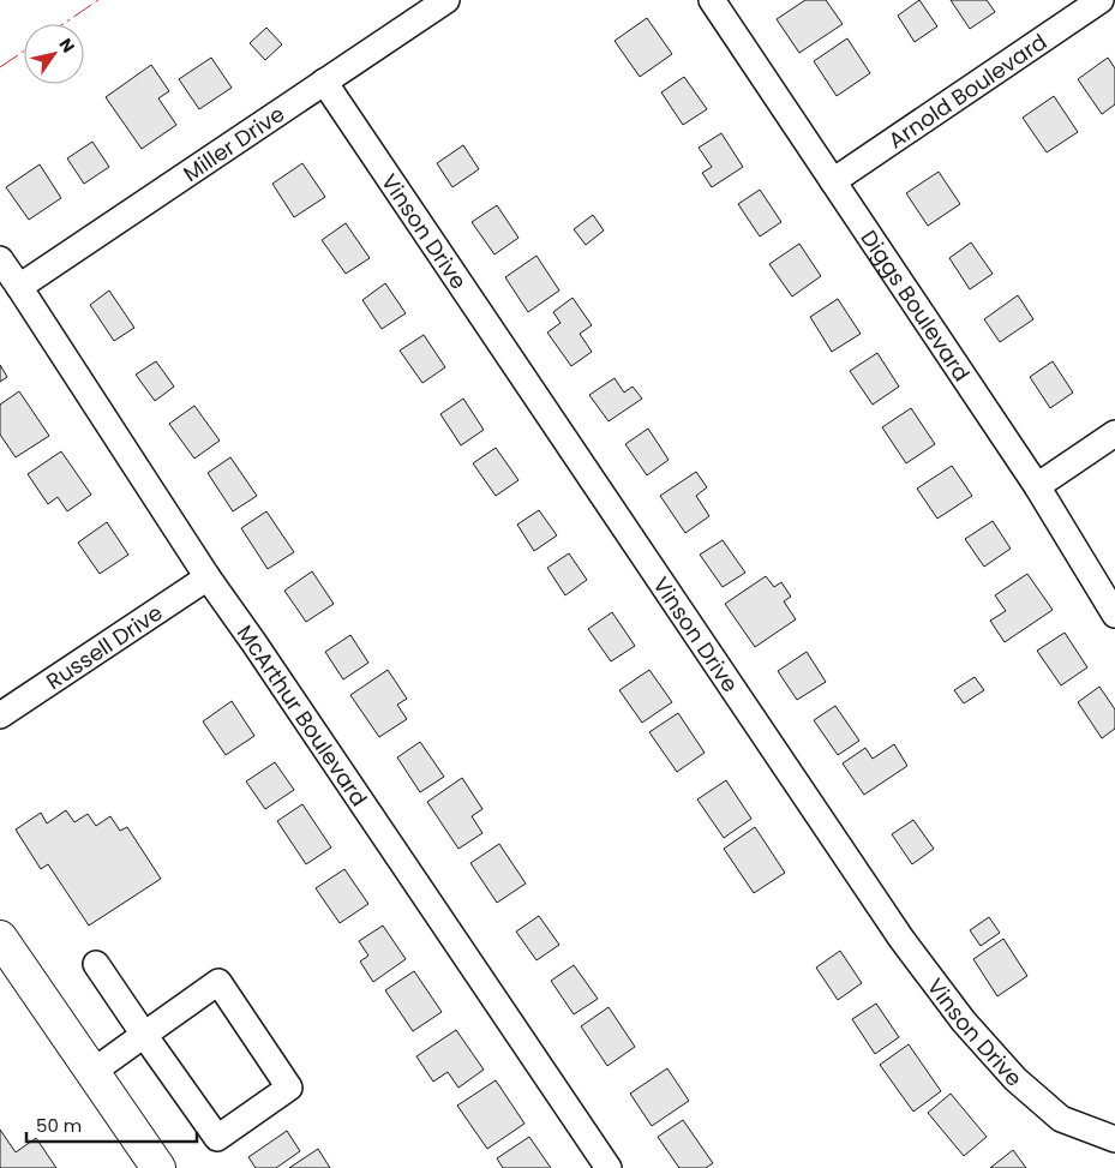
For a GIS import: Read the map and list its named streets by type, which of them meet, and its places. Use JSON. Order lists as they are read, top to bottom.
{
  "streets": {
    "street": [
      "Arnold Boulevard",
      "Miller Drive",
      "Vinson Drive",
      "Diggs Boulevard",
      "Russell Drive",
      "McArthur Boulevard"
    ]
  },
  "crossings": [
    ["Arnold Boulevard", "Diggs Boulevard"],
    ["Miller Drive", "Vinson Drive"],
    ["Miller Drive", "McArthur Boulevard"],
    ["Russell Drive", "McArthur Boulevard"]
  ],
  "scale_bar": "50 m",
  "north": "top right"
}
